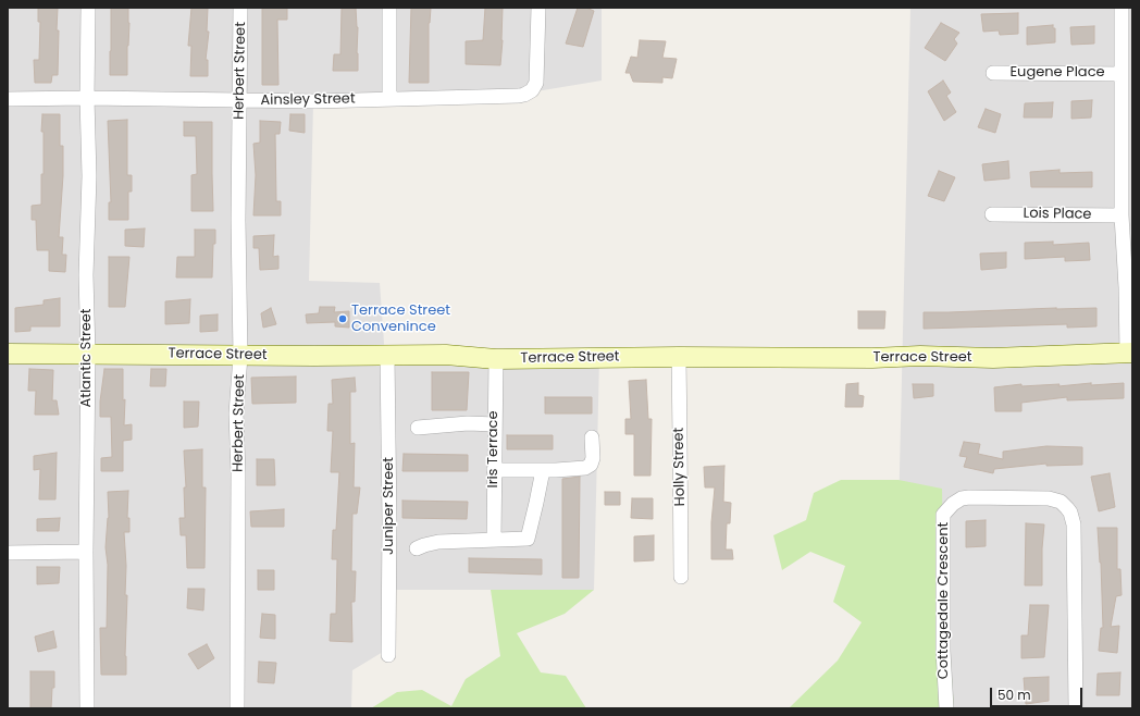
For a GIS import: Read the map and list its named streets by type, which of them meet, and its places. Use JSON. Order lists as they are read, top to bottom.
{
  "streets": {
    "street": [
      "Herbert Street",
      "Eugene Place",
      "Ainsley Street",
      "Lois Place",
      "Terrace Street",
      "Atlantic Street",
      "Iris Terrace",
      "Holly Street",
      "Juniper Street",
      "Cottagedale Crescent"
    ]
  },
  "crossings": [
    ["Herbert Street", "Ainsley Street"],
    ["Herbert Street", "Terrace Street"],
    ["Ainsley Street", "Atlantic Street"],
    ["Terrace Street", "Atlantic Street"],
    ["Terrace Street", "Iris Terrace"],
    ["Terrace Street", "Holly Street"],
    ["Terrace Street", "Juniper Street"]
  ],
  "places": ["Terrace Street Convenince"],
  "scale_bar": "50 m"
}
